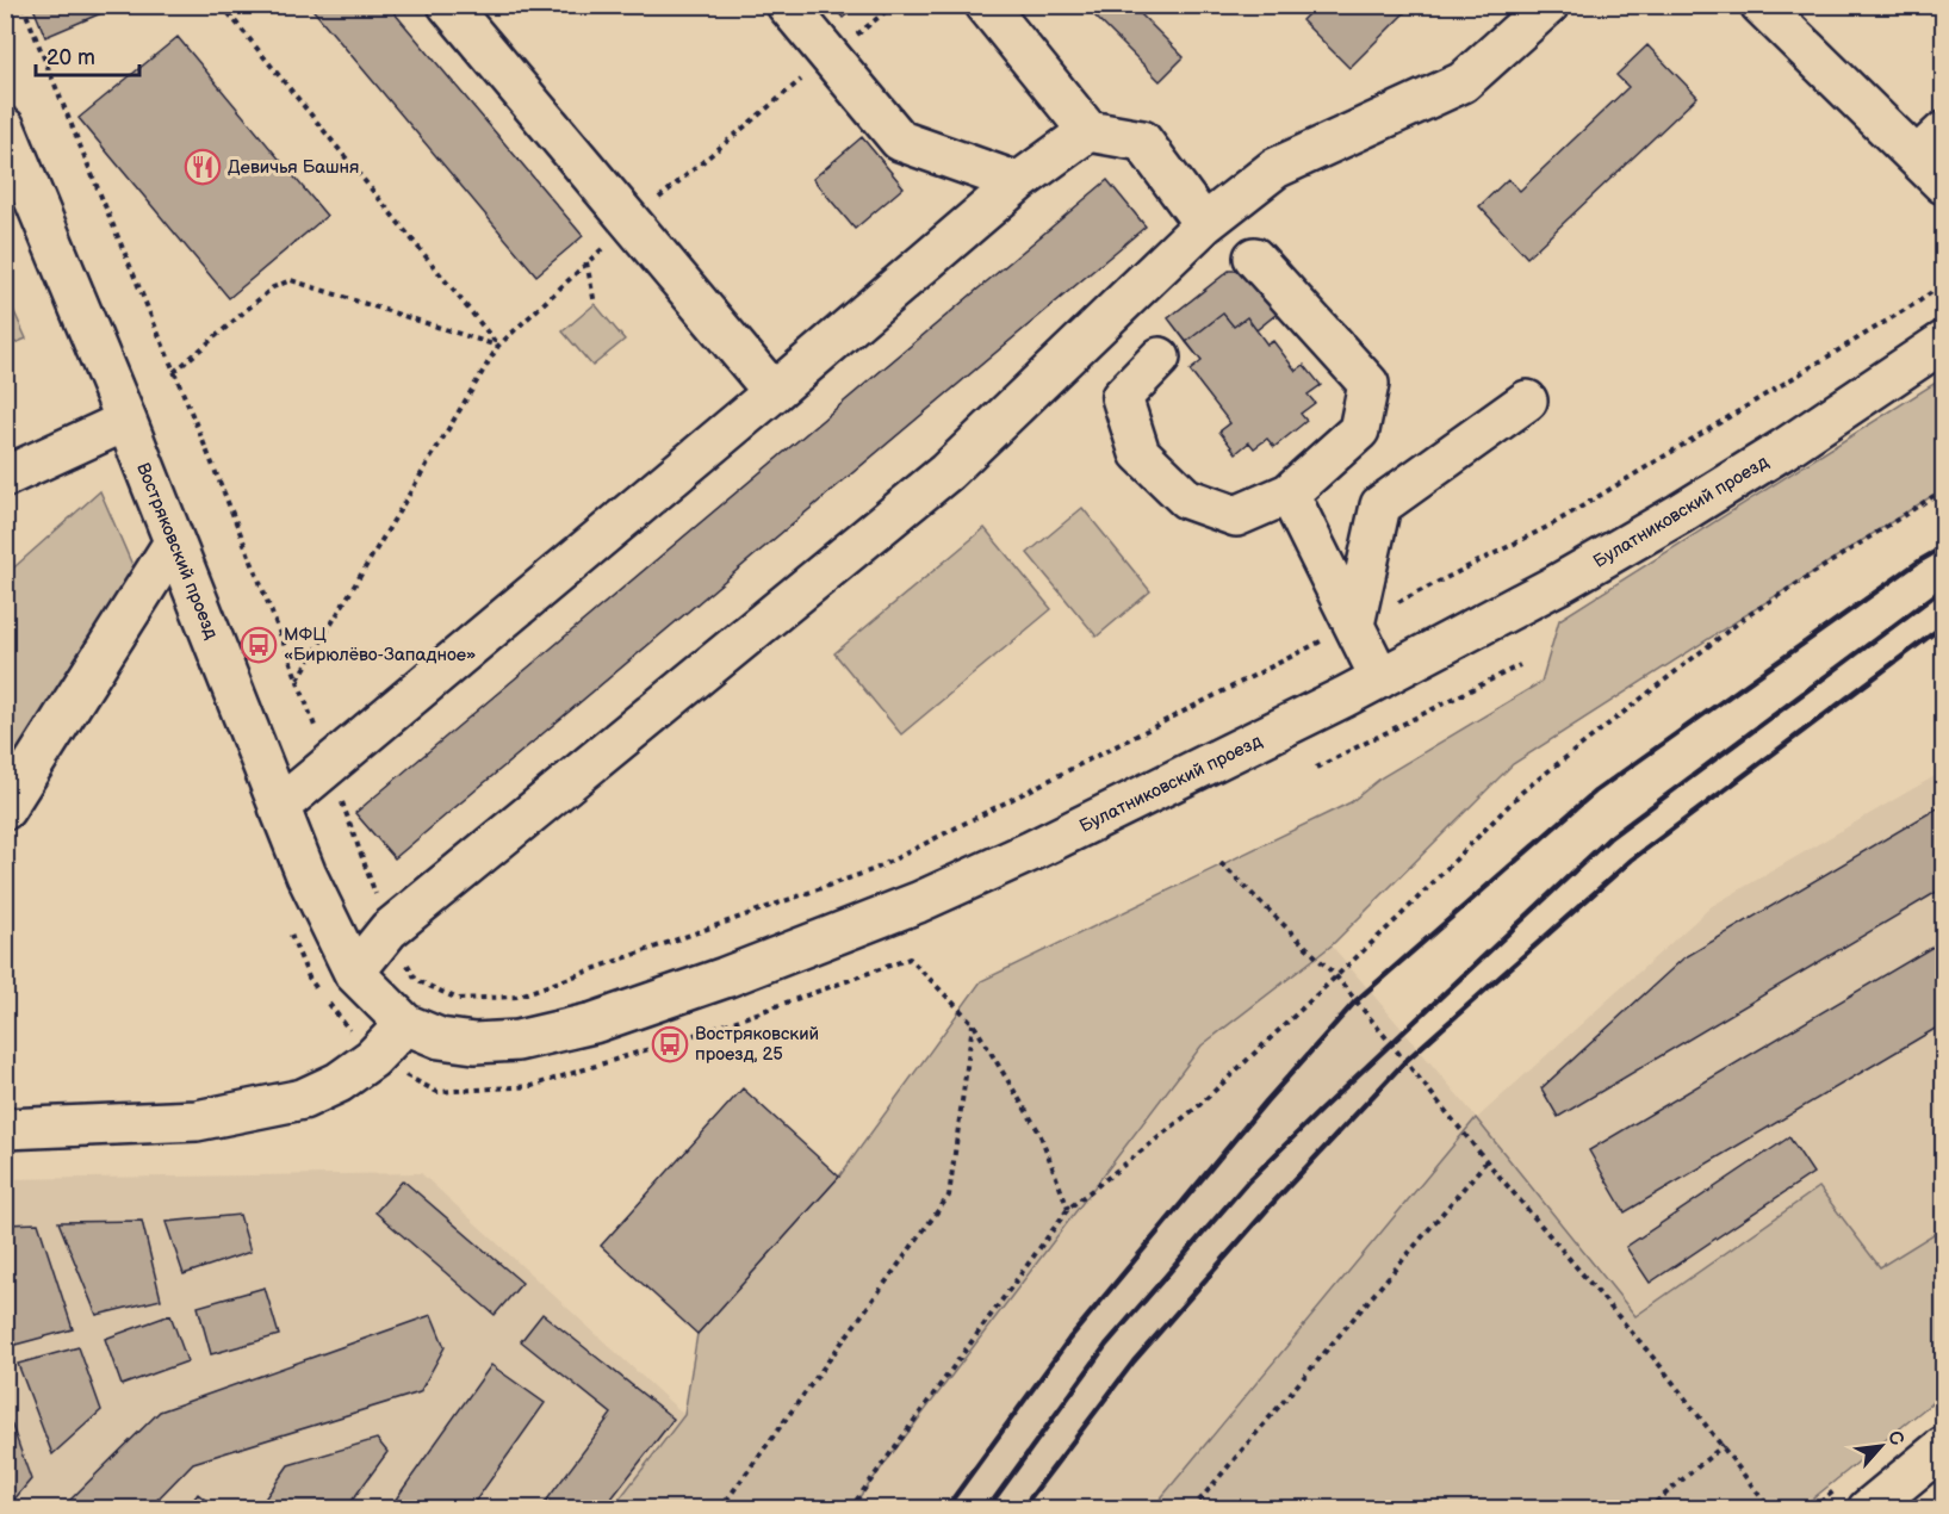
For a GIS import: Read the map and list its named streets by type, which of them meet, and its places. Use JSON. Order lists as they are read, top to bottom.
{
  "streets": {
    "street": ["Булатниковский проезд", "Востряковский проезд"]
  },
  "crossings": [
    ["Булатниковский проезд", "Востряковский проезд"]
  ],
  "places": {
    "restaurant": ["Девичья Башня"],
    "bus stop": ["МФЦ «Бирюлёво-Западное»", "Востряковский проезд, 25"]
  },
  "scale_bar": "20 m",
  "north": "top right"
}
